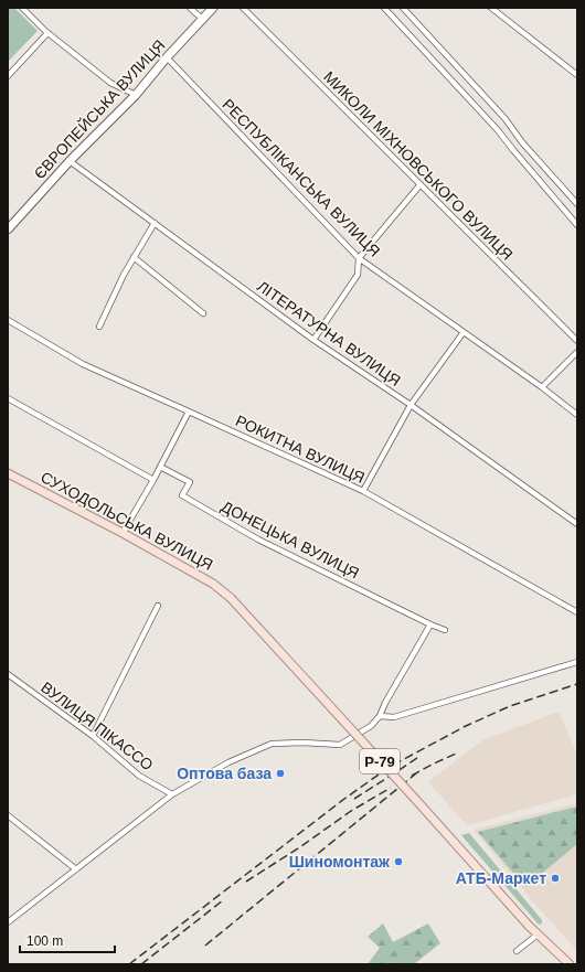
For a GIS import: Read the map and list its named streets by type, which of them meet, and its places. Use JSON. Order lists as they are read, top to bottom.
{
  "streets": {
    "main road": ["СУХОДОЛЬСЬКА ВУЛИЦЯ", "Р-79"],
    "street": [
      "ЄВРОПЕЙСЬКА ВУЛИЦЯ",
      "МИКОЛИ МІХНОВСЬКОГО ВУЛИЦЯ",
      "РЕСПУБЛІКАНСЬКА ВУЛИЦЯ",
      "ЛІТЕРАТУРНА ВУЛИЦЯ",
      "РОКИТНА ВУЛИЦЯ",
      "ДОНЕЦЬКА ВУЛИЦЯ",
      "ВУЛИЦЯ ПІКАССО"
    ]
  },
  "crossings": [
    ["ЄВРОПЕЙСЬКА ВУЛИЦЯ", "РЕСПУБЛІКАНСЬКА ВУЛИЦЯ"],
    ["ЄВРОПЕЙСЬКА ВУЛИЦЯ", "ЛІТЕРАТУРНА ВУЛИЦЯ"],
    ["СУХОДОЛЬСЬКА ВУЛИЦЯ", "Р-79"]
  ],
  "places": ["Оптова база", "Шиномонтаж", "АТБ-Маркет"],
  "scale_bar": "100 m"
}
